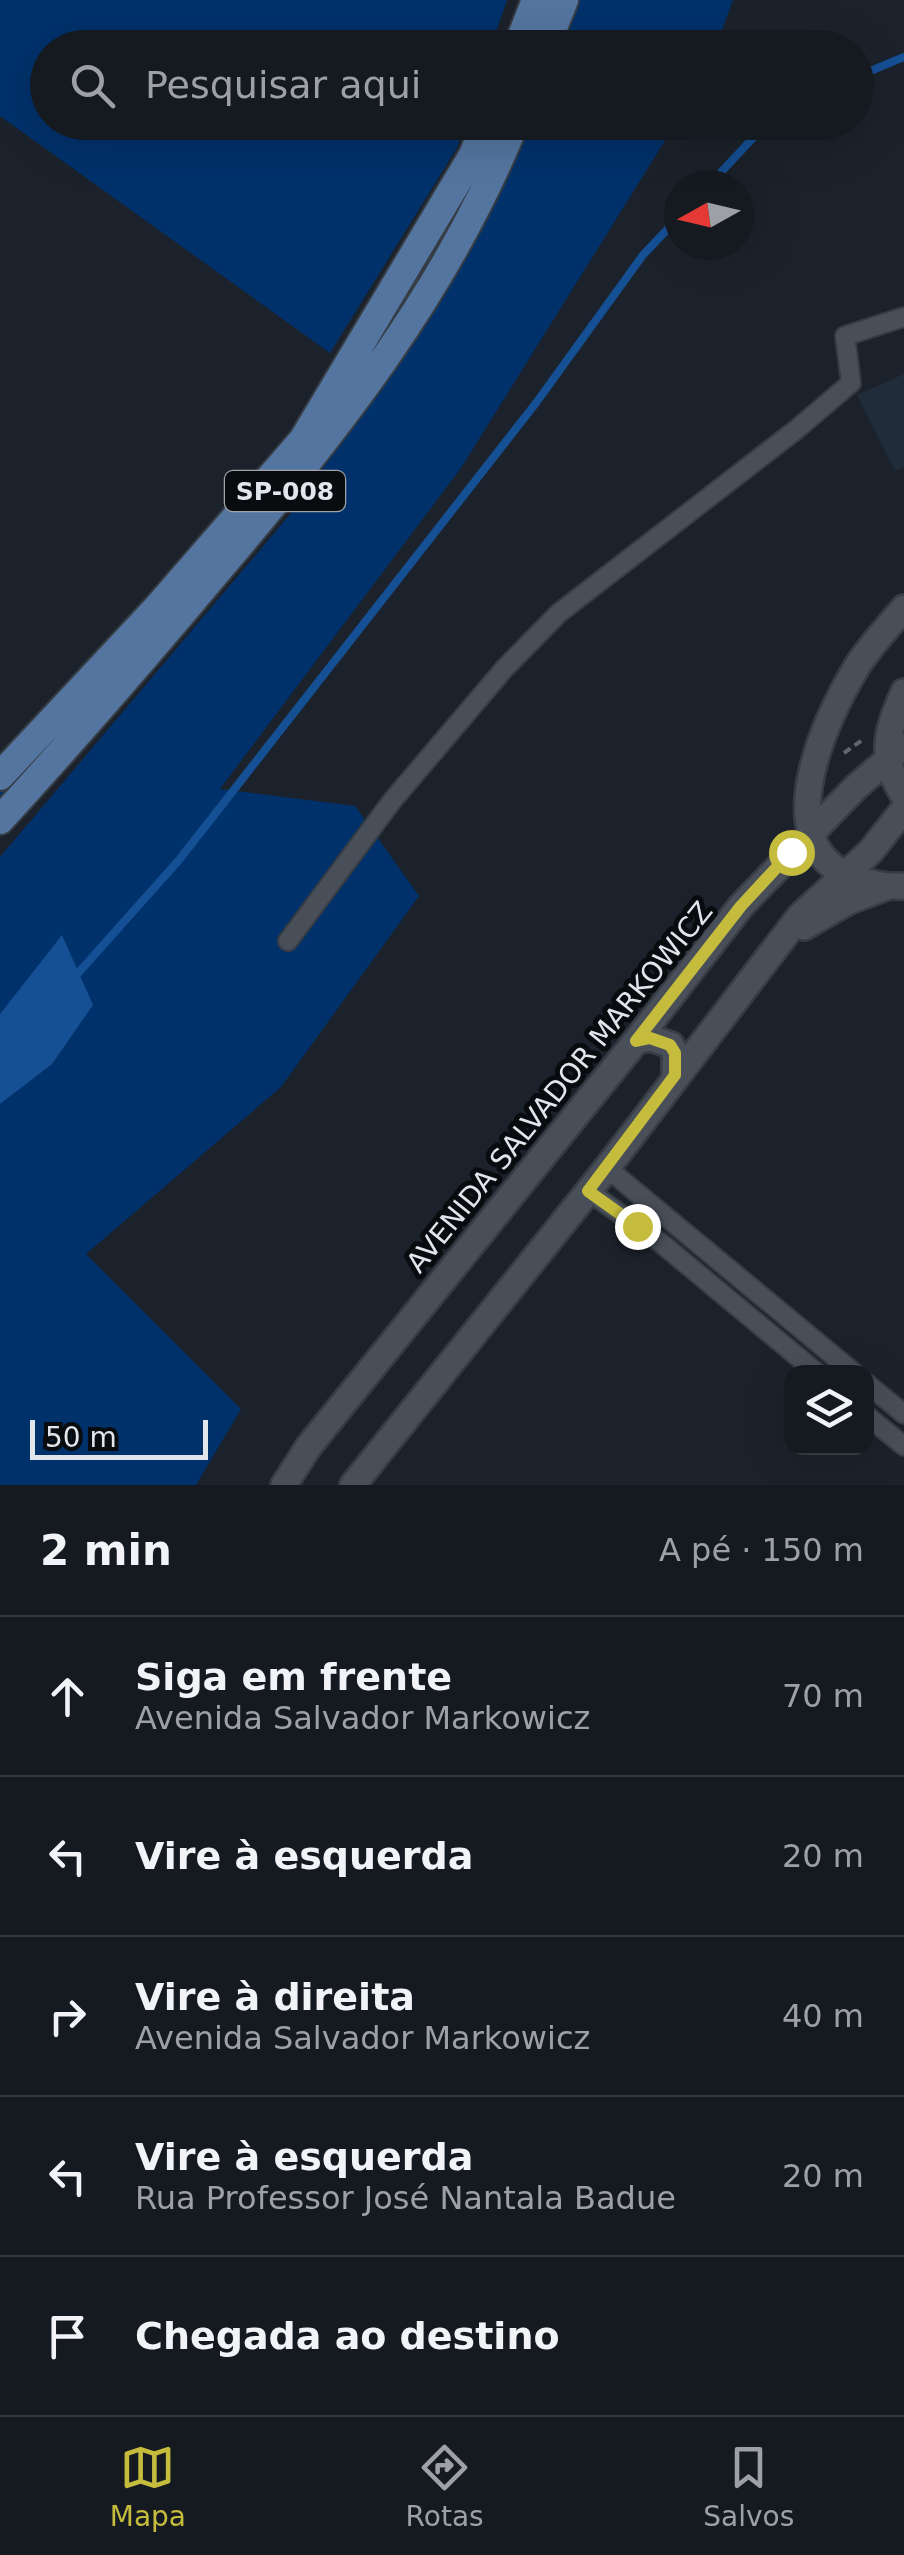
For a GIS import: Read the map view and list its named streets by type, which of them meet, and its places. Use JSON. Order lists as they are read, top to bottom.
{
  "streets": {
    "main road": ["SP-008"],
    "street": ["AVENIDA SALVADOR MARKOWICZ"]
  },
  "scale_bar": "50 m",
  "north": "left",
  "page": {
    "search": "Pesquisar aqui",
    "scale": "50 m",
    "heading": ["2 min", "A pé · 150 m"],
    "list": [
      ["Siga em frente", "Avenida Salvador Markowicz", "70 m"],
      ["Vire à esquerda", "20 m"],
      ["Vire à direita", "Avenida Salvador Markowicz", "40 m"],
      ["Vire à esquerda", "Rua Professor José Nantala Badue", "20 m"],
      "Chegada ao destino"
    ],
    "nav": ["Mapa", "Rotas", "Salvos"]
  }
}
